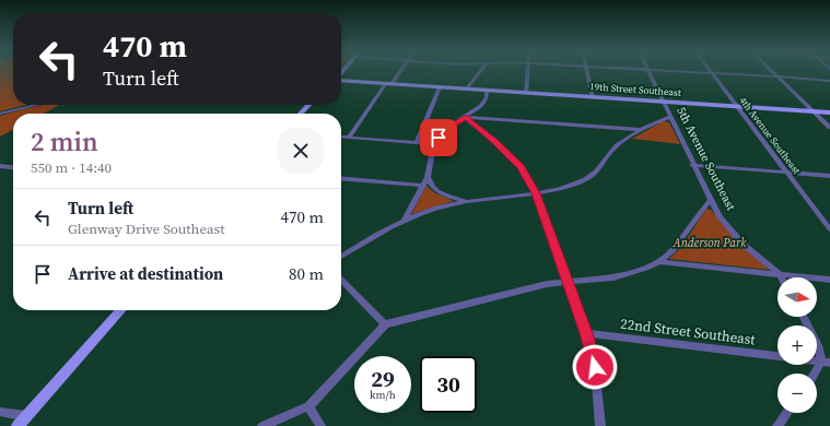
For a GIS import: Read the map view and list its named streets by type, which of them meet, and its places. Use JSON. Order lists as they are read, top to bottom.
{
  "streets": {
    "main road": ["19th Street Southeast"],
    "street": ["4th Avenue Southeast", "5th Avenue Southeast", "22nd Street Southeast"]
  },
  "crossings": [
    ["19th Street Southeast", "4th Avenue Southeast"],
    ["19th Street Southeast", "5th Avenue Southeast"]
  ],
  "parks": ["Anderson Park"],
  "north": "right",
  "page": {
    "turn": ["470 m", "Turn left"],
    "heading": ["2 min", "550 m · 14:40"],
    "list": [
      {
        "name": "Turn left",
        "note": "Glenway Drive Southeast",
        "value": "470 m"
      },
      {
        "name": "Arrive at destination",
        "value": "80 m"
      }
    ],
    "map_buttons": ["+", "−"],
    "speed": "29 km/h",
    "limit": "30"
  }
}
